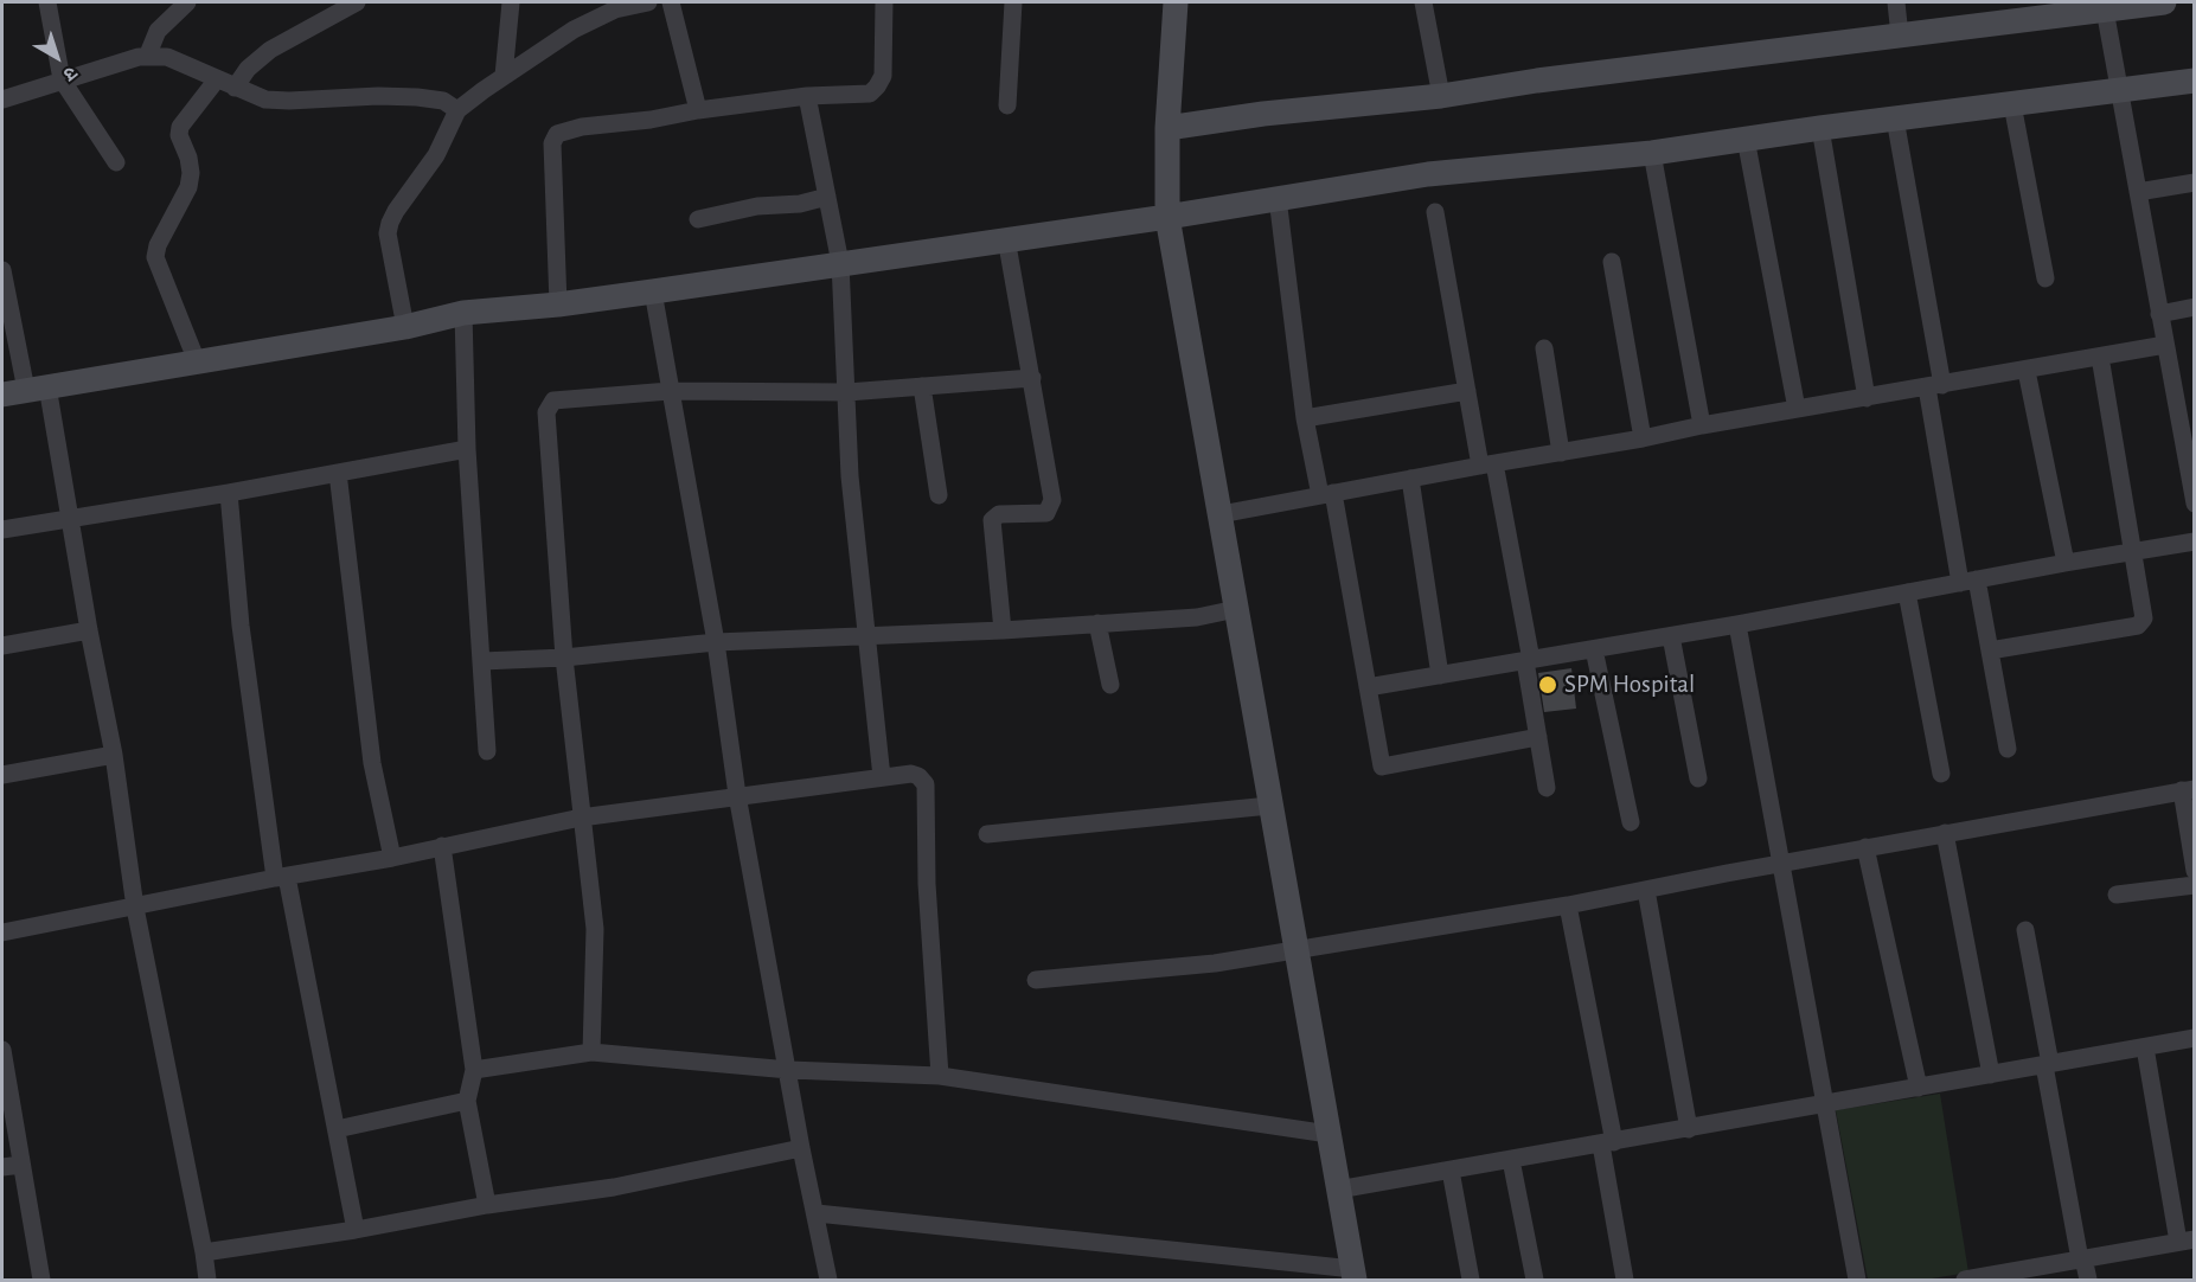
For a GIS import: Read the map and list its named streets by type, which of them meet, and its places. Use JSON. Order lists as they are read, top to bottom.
{
  "places": ["SPM Hospital"],
  "north": "bottom right"
}
